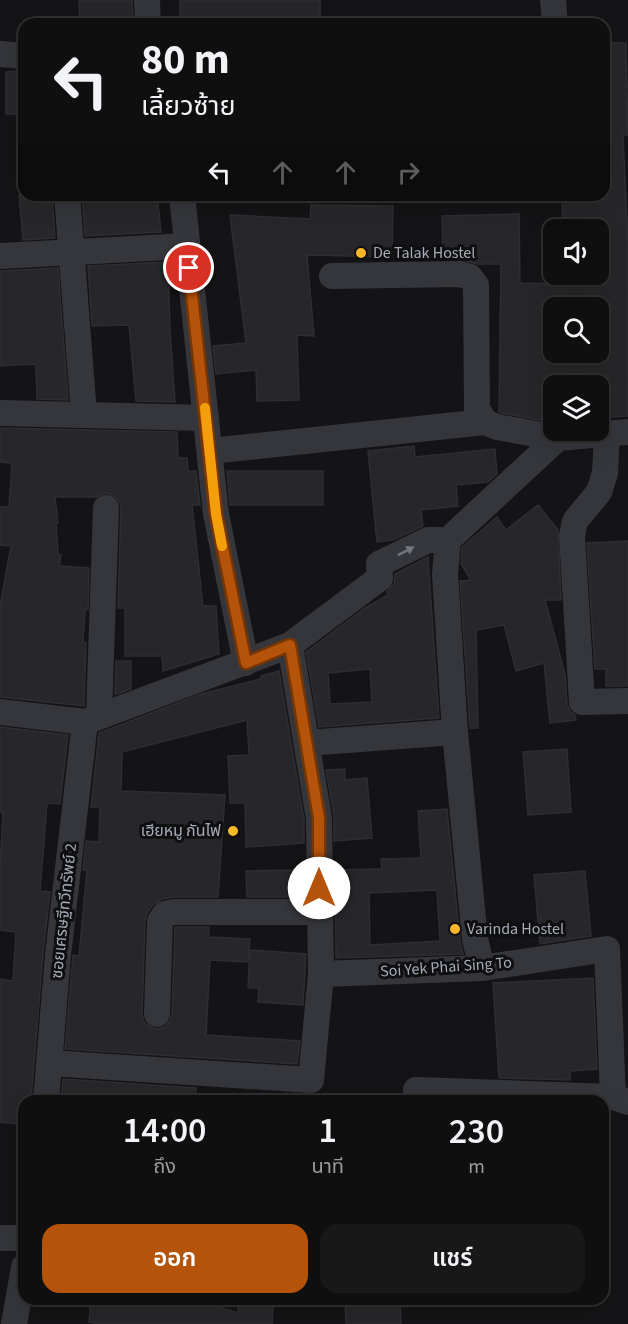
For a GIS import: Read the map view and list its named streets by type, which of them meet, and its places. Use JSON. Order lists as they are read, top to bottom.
{
  "streets": {
    "street": ["ซอยเศรษฐีทวีทรัพย์ 2", "Soi Yek Phai Sing To"]
  },
  "places": ["De Talak Hostel", "เฮียหมู กันไฟ", "Varinda Hostel"],
  "page": {
    "turn": ["80 m", "เลี้ยวซ้าย"],
    "eta": [
      "14:00",
      "ถึง",
      "1",
      "นาที",
      "230",
      "m"
    ],
    "buttons": ["ออก", "แชร์"]
  }
}
